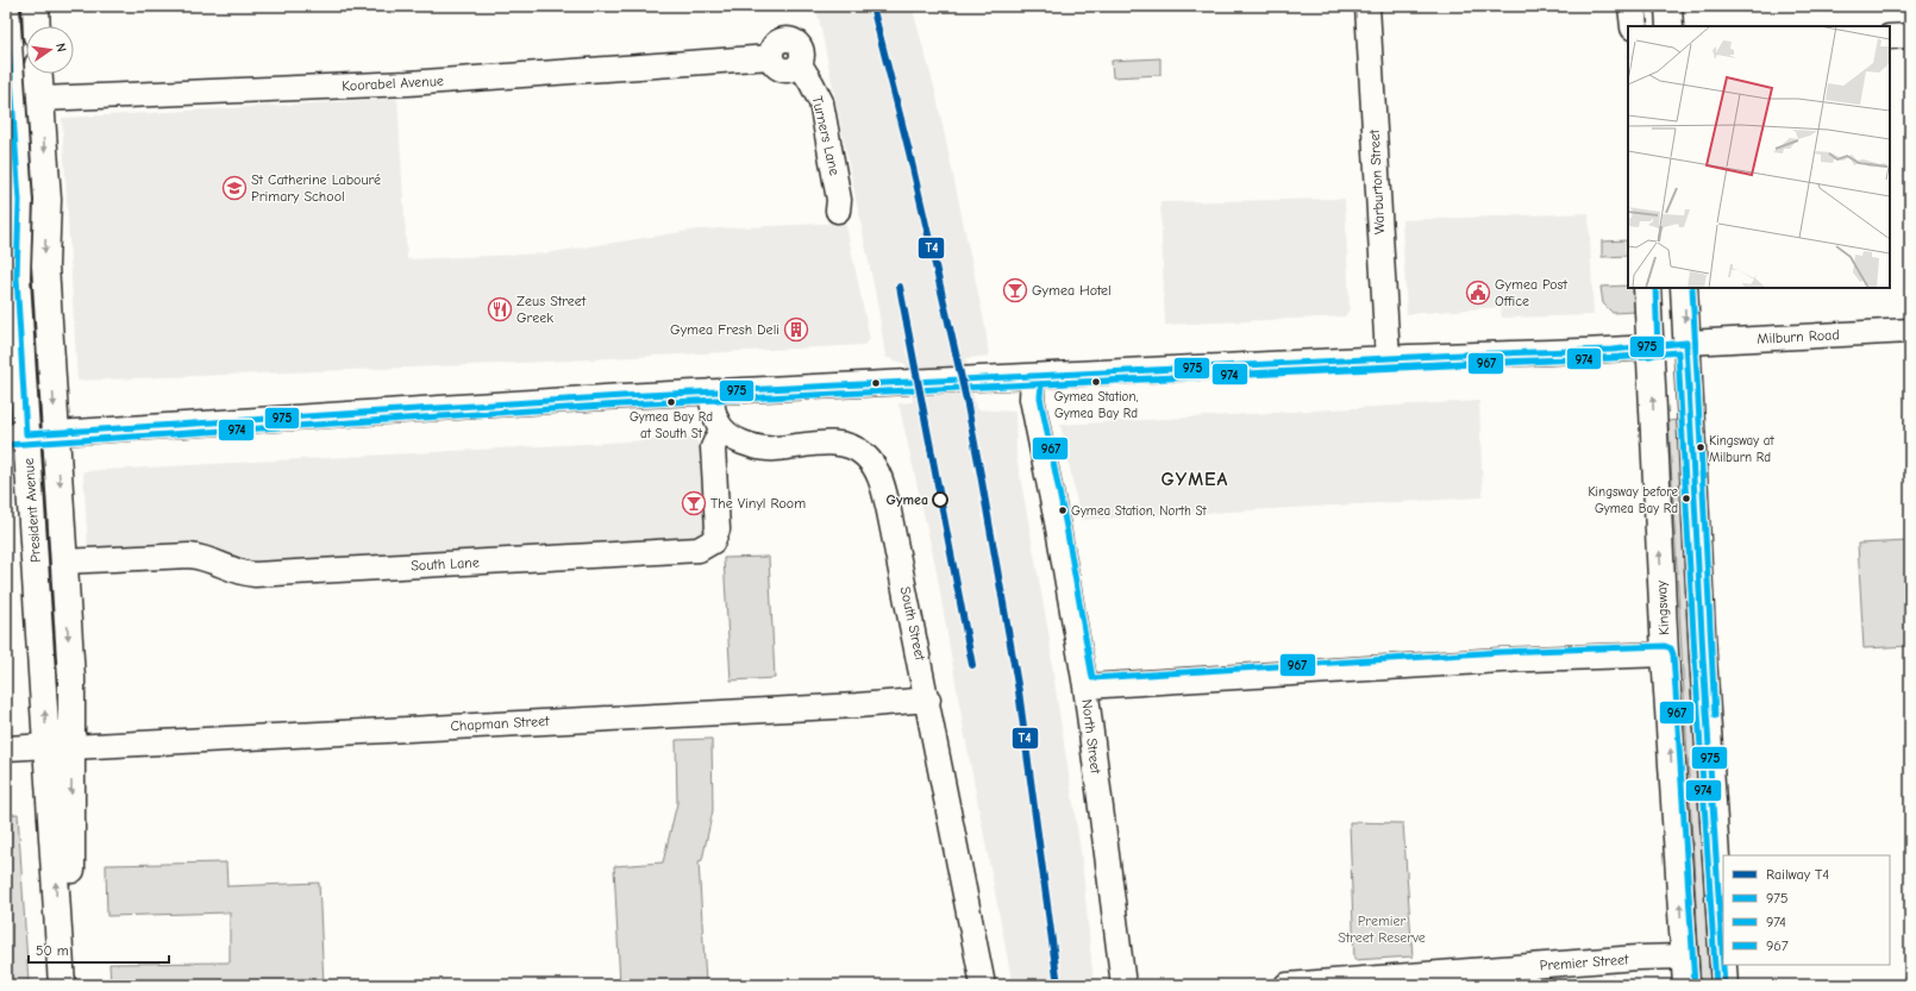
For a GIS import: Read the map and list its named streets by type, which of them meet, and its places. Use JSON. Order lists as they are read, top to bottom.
{
  "streets": {
    "main road": ["Koorabel Avenue", "President Avenue", "Kingsway"],
    "street": [
      "Turners Lane",
      "Warburton Street",
      "Milburn Road",
      "South Lane",
      "South Street",
      "Chapman Street",
      "North Street",
      "Premier Street"
    ]
  },
  "crossings": [
    ["Koorabel Avenue", "Turners Lane"],
    ["Koorabel Avenue", "President Avenue"],
    ["President Avenue", "South Lane"],
    ["President Avenue", "Chapman Street"],
    ["South Lane", "South Street"],
    ["Kingsway", "Premier Street"],
    ["South Street", "Chapman Street"]
  ],
  "districts": ["GYMEA"],
  "parks": ["Premier Street Reserve"],
  "places": {
    "school or university": ["St Catherine Labouré Primary School"],
    "bar": ["Gymea Hotel", "The Vinyl Room"],
    "public building": ["Gymea Post Office"],
    "restaurant": ["Zeus Street Greek"],
    "building": ["Gymea Fresh Deli"],
    "other": [
      "Gymea Station, Gymea Bay Rd",
      "Gymea Bay Rd at South St",
      "Kingsway at Milburn Rd",
      "Kingsway before Gymea Bay Rd",
      "Gymea",
      "Gymea Station, North St"
    ]
  },
  "lines": [
    "rail line T4",
    "transit line 975",
    "transit line 967",
    "transit line 974"
  ],
  "legend": [
    "Railway T4",
    "975",
    "974",
    "967"
  ],
  "scale_bar": "50 m",
  "north": "right"
}
